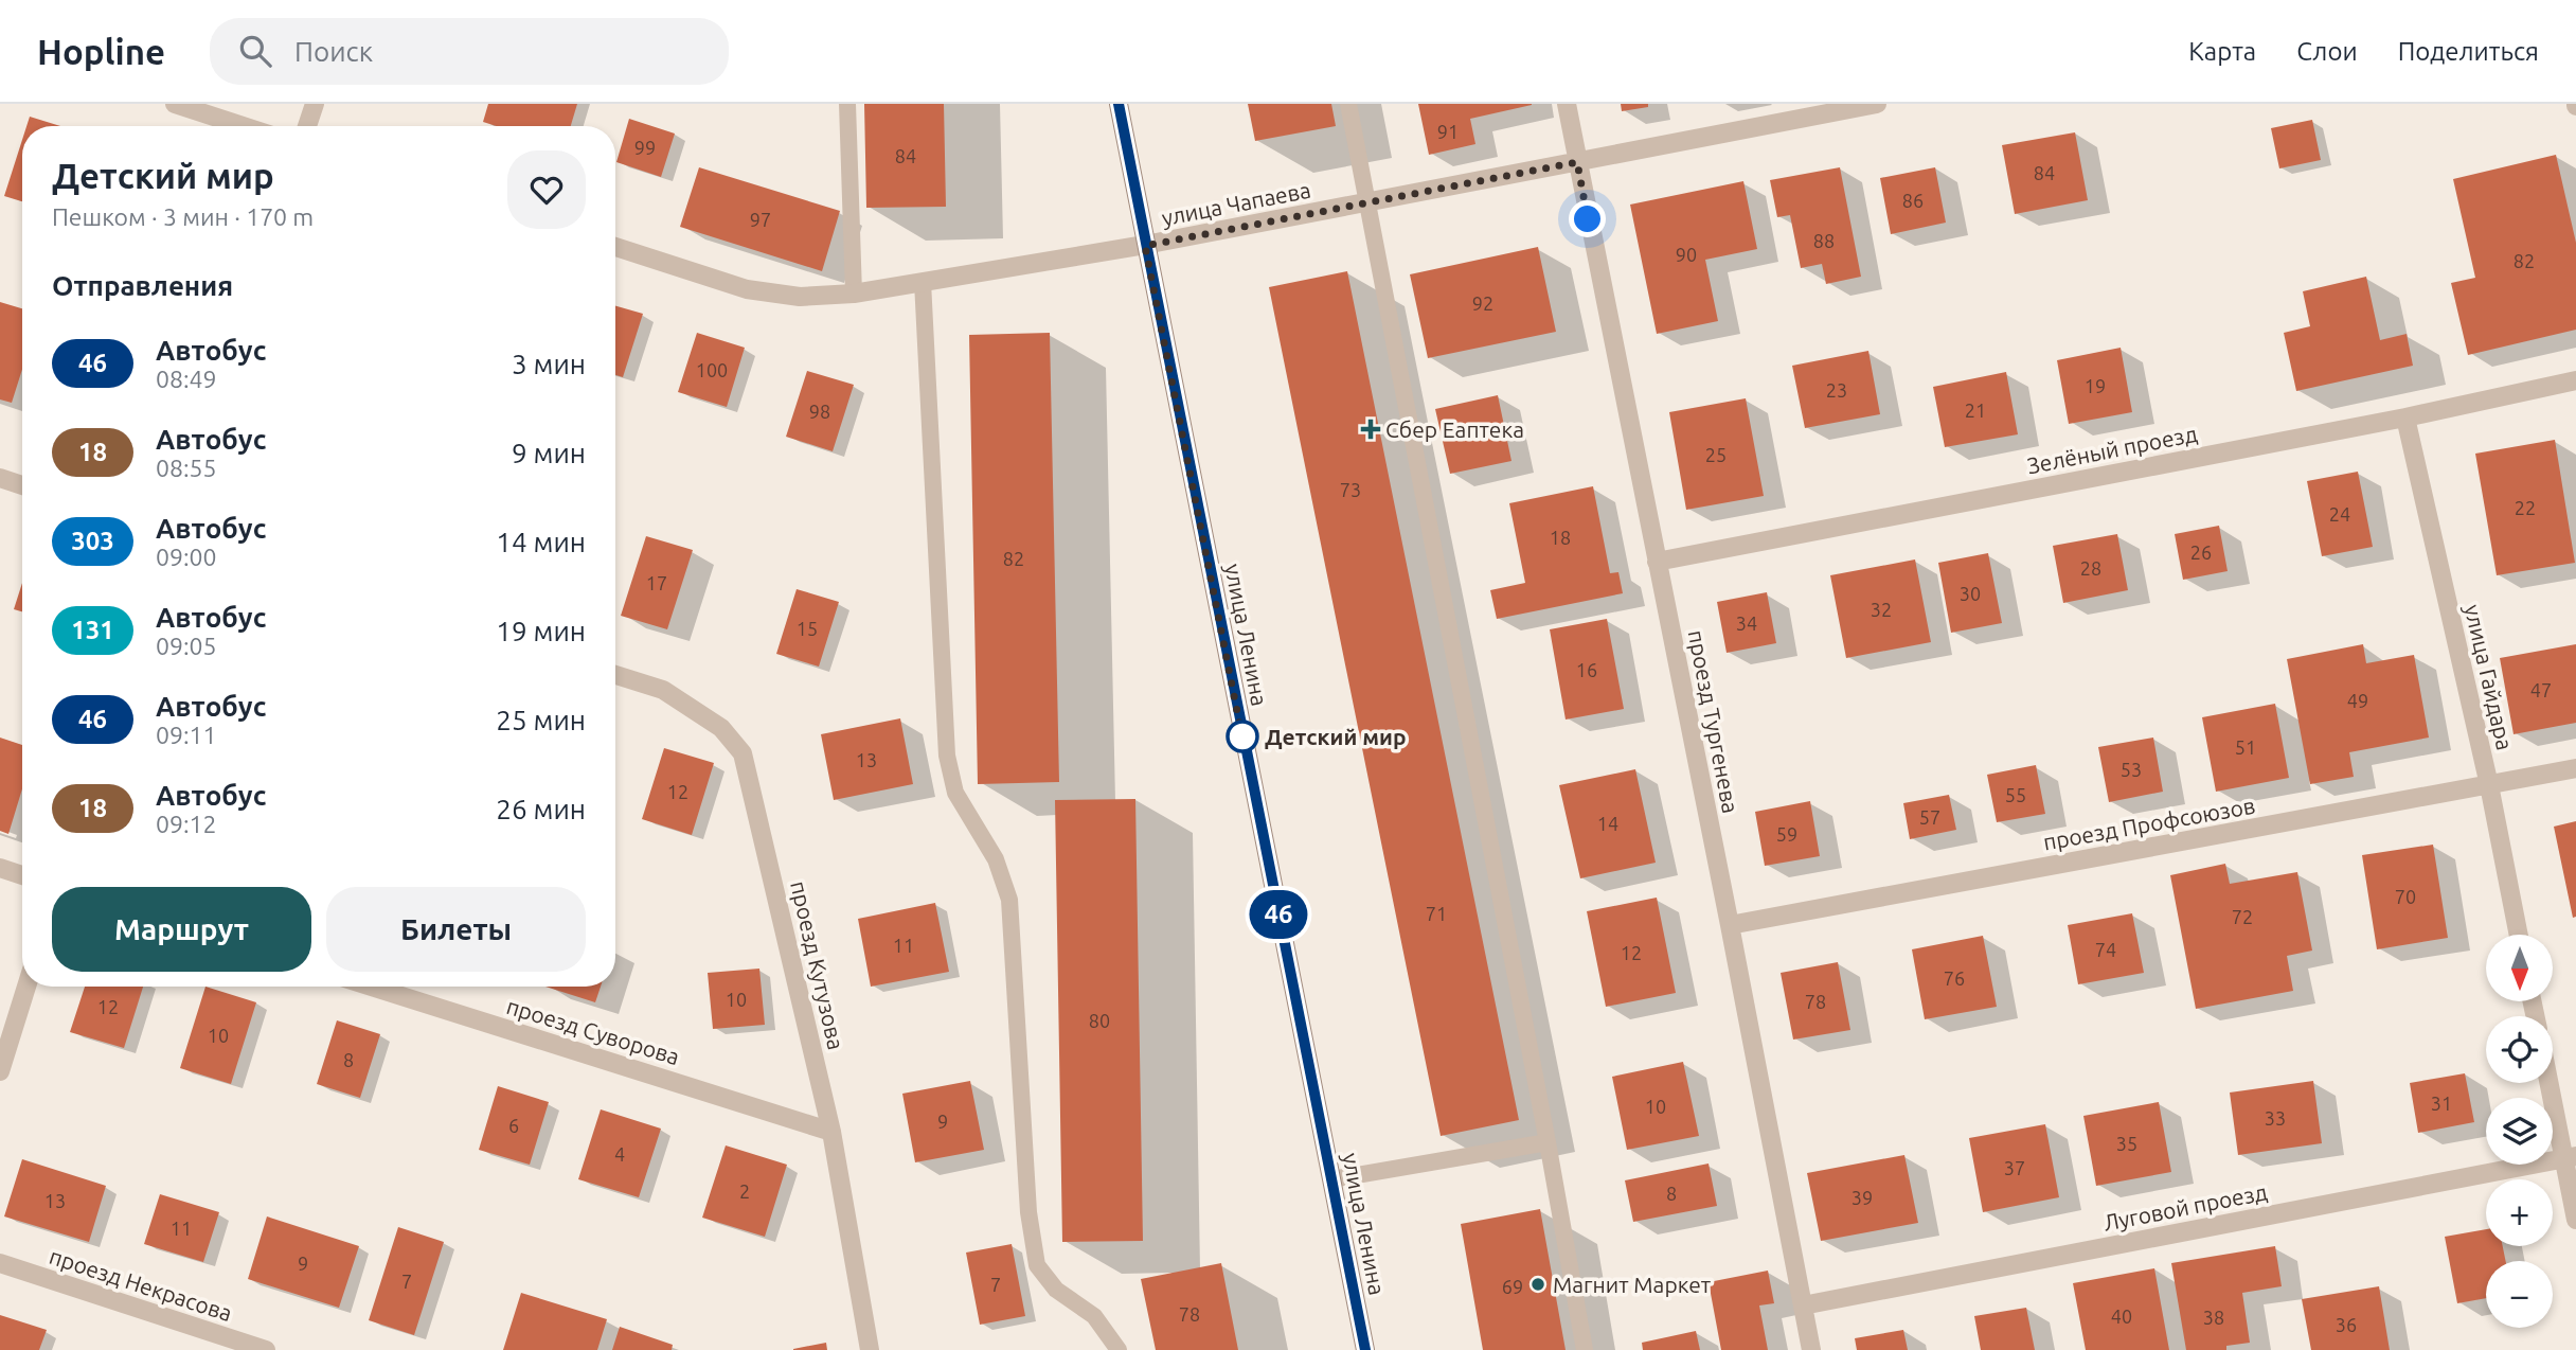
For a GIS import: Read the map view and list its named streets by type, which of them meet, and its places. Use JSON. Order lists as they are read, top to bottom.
{
  "streets": {
    "main road": ["улица Ленина"],
    "street": [
      "улица Чапаева",
      "Зелёный проезд",
      "улица Гайдара",
      "проезд Тургенева",
      "проезд Профсоюзов",
      "проезд Кутузова",
      "проезд Суворова",
      "Луговой проезд",
      "проезд Некрасова"
    ]
  },
  "crossings": [
    ["улица Чапаева", "улица Ленина"],
    ["улица Чапаева", "проезд Тургенева"],
    ["Зелёный проезд", "улица Гайдара"],
    ["Зелёный проезд", "проезд Тургенева"],
    ["улица Гайдара", "проезд Профсоюзов"],
    ["проезд Тургенева", "проезд Профсоюзов"],
    ["проезд Тургенева", "Луговой проезд"],
    ["проезд Кутузова", "проезд Суворова"]
  ],
  "places": {
    "health": ["Сбер Еаптека"],
    "other": ["Детский мир", "Магнит Маркет"]
  },
  "lines": ["bus line 46"],
  "house_numbers": [
    "91",
    "99",
    "84",
    "84",
    "86",
    "97",
    "88",
    "90",
    "82",
    "92",
    "100",
    "19",
    "23",
    "21",
    "98",
    "25",
    "73",
    "22",
    "24",
    "18",
    "26",
    "82",
    "28",
    "17",
    "30",
    "32",
    "34",
    "15",
    "16",
    "47",
    "49",
    "51",
    "13",
    "53",
    "12",
    "55",
    "57",
    "14",
    "59",
    "70",
    "71",
    "72",
    "11",
    "74",
    "12",
    "76",
    "10",
    "78",
    "12",
    "80",
    "10",
    "8",
    "31",
    "10",
    "33",
    "9",
    "6",
    "35",
    "4",
    "37",
    "2",
    "8",
    "39",
    "13",
    "11",
    "9",
    "7",
    "7",
    "69",
    "78",
    "40",
    "38",
    "36"
  ],
  "north": "bottom",
  "page": {
    "header": "Hopline",
    "search": "Поиск",
    "nav": ["Карта", "Слои", "Поделиться"],
    "on_map": "46",
    "heading": [
      ["Детский мир", "Пешком · 3 мин · 170 m"],
      "Отправления"
    ],
    "list": [
      {
        "mark": "46",
        "name": "Автобус",
        "note": "08:49",
        "value": "3 мин"
      },
      {
        "mark": "18",
        "name": "Автобус",
        "note": "08:55",
        "value": "9 мин"
      },
      {
        "mark": "303",
        "name": "Автобус",
        "note": "09:00",
        "value": "14 мин"
      },
      {
        "mark": "131",
        "name": "Автобус",
        "note": "09:05",
        "value": "19 мин"
      },
      {
        "mark": "46",
        "name": "Автобус",
        "note": "09:11",
        "value": "25 мин"
      },
      {
        "mark": "18",
        "name": "Автобус",
        "note": "09:12",
        "value": "26 мин"
      }
    ],
    "buttons": ["Маршрут", "Билеты"],
    "map_buttons": ["+", "−"]
  }
}
